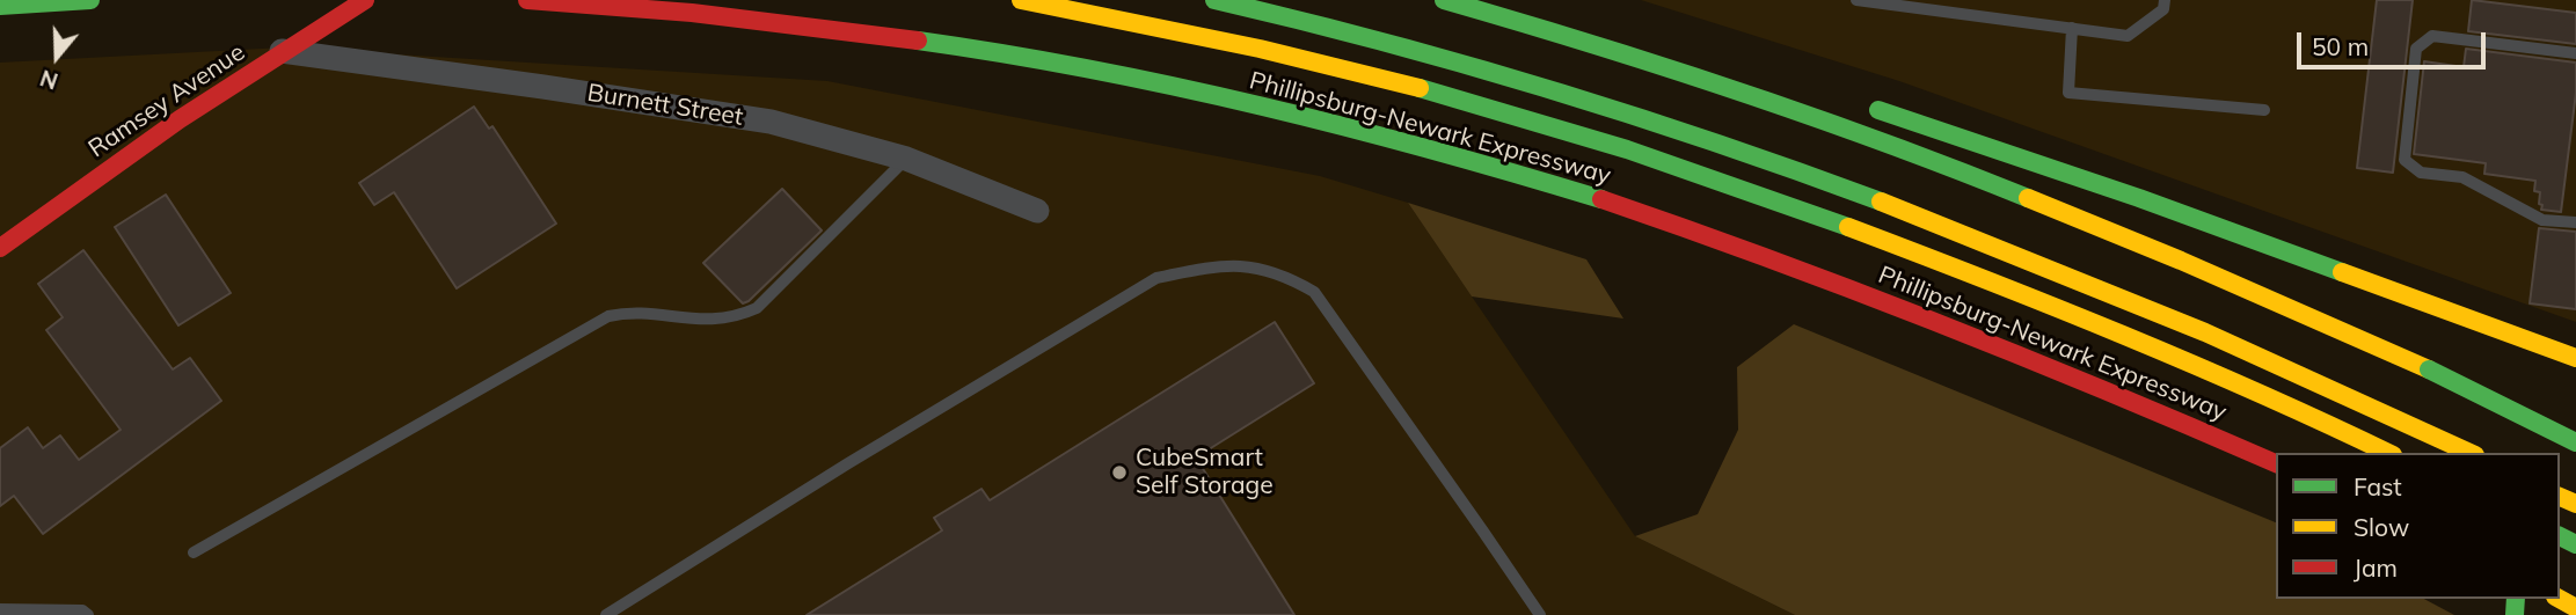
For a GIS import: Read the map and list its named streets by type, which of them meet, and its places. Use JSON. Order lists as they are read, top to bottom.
{
  "streets": {
    "main road": ["Ramsey Avenue", "Phillipsburg-Newark Expressway"],
    "street": ["Burnett Street"]
  },
  "crossings": [
    ["Ramsey Avenue", "Burnett Street"]
  ],
  "places": ["CubeSmart Self Storage"],
  "legend": ["Fast", "Slow", "Jam"],
  "scale_bar": "50 m",
  "north": "bottom"
}
